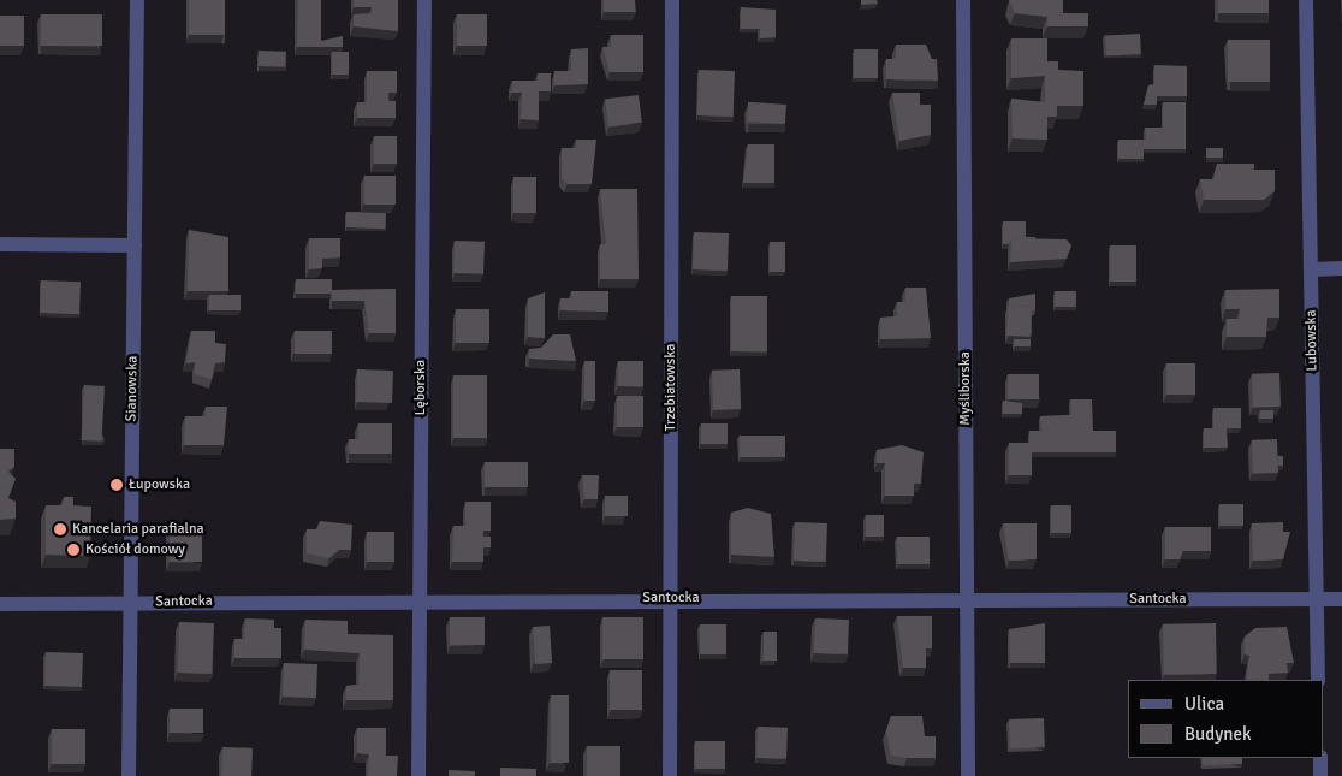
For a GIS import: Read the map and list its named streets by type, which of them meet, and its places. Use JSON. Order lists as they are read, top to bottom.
{
  "streets": {
    "street": [
      "Lubowska",
      "Lęborska",
      "Trzebiatowska",
      "Sianowska",
      "Myśliborska",
      "Santocka"
    ]
  },
  "crossings": [
    ["Lubowska", "Santocka"],
    ["Lęborska", "Santocka"],
    ["Trzebiatowska", "Santocka"],
    ["Sianowska", "Santocka"],
    ["Myśliborska", "Santocka"]
  ],
  "places": ["Łupowska", "Kancelaria parafialna", "Kościół domowy"],
  "legend": ["Ulica", "Budynek"]
}
